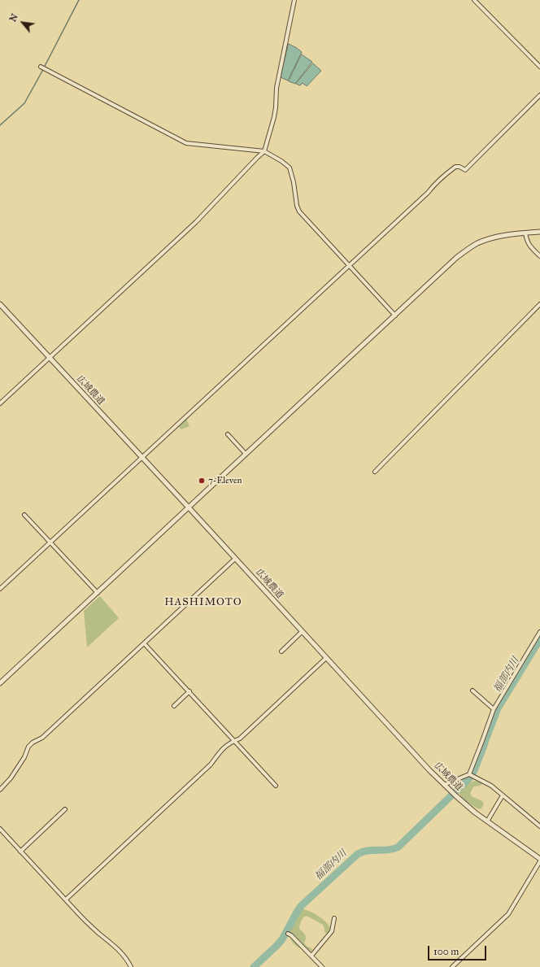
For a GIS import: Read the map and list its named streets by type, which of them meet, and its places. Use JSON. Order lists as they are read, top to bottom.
{
  "streets": {
    "street": ["広域農道"]
  },
  "districts": ["HASHIMOTO"],
  "water": ["福部内川"],
  "places": ["7-Eleven"],
  "scale_bar": "100 m",
  "north": "top left"
}
